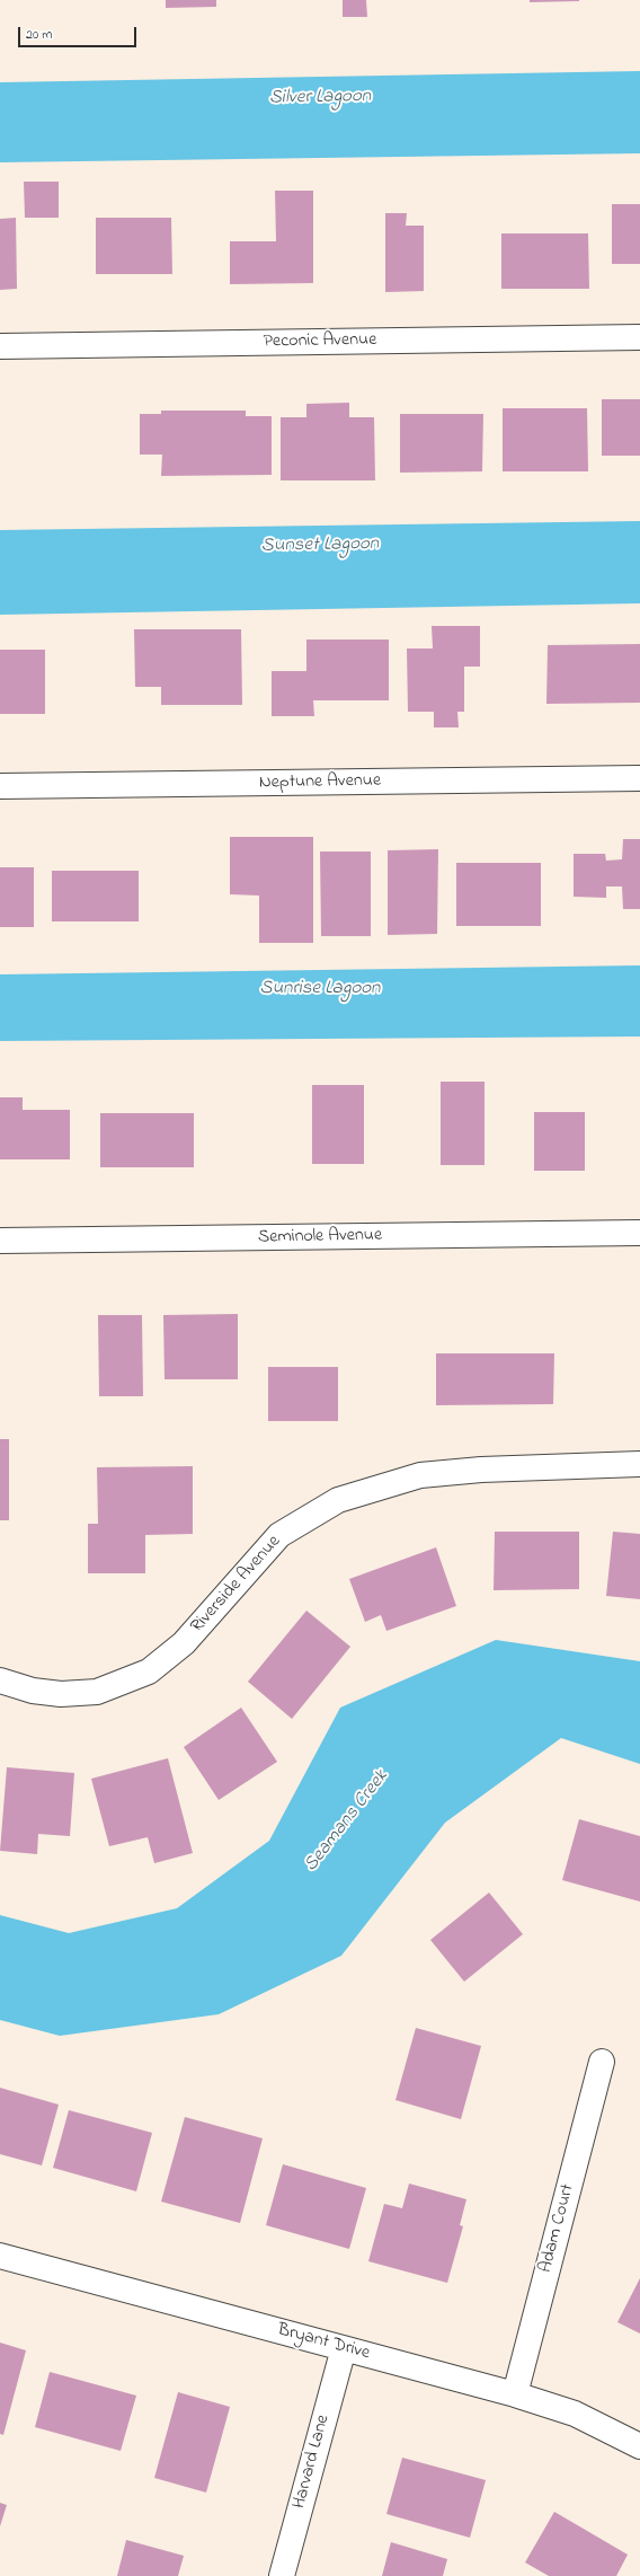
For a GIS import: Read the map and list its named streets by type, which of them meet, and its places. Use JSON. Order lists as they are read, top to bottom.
{
  "streets": {
    "street": [
      "Peconic Avenue",
      "Neptune Avenue",
      "Seminole Avenue",
      "Riverside Avenue",
      "Adam Court",
      "Bryant Drive",
      "Harvard Lane"
    ]
  },
  "crossings": [
    ["Adam Court", "Bryant Drive"],
    ["Bryant Drive", "Harvard Lane"]
  ],
  "water": [
    "Silver Lagoon",
    "Sunset Lagoon",
    "Sunrise Lagoon",
    "Seamans Creek"
  ],
  "scale_bar": "20 m"
}
